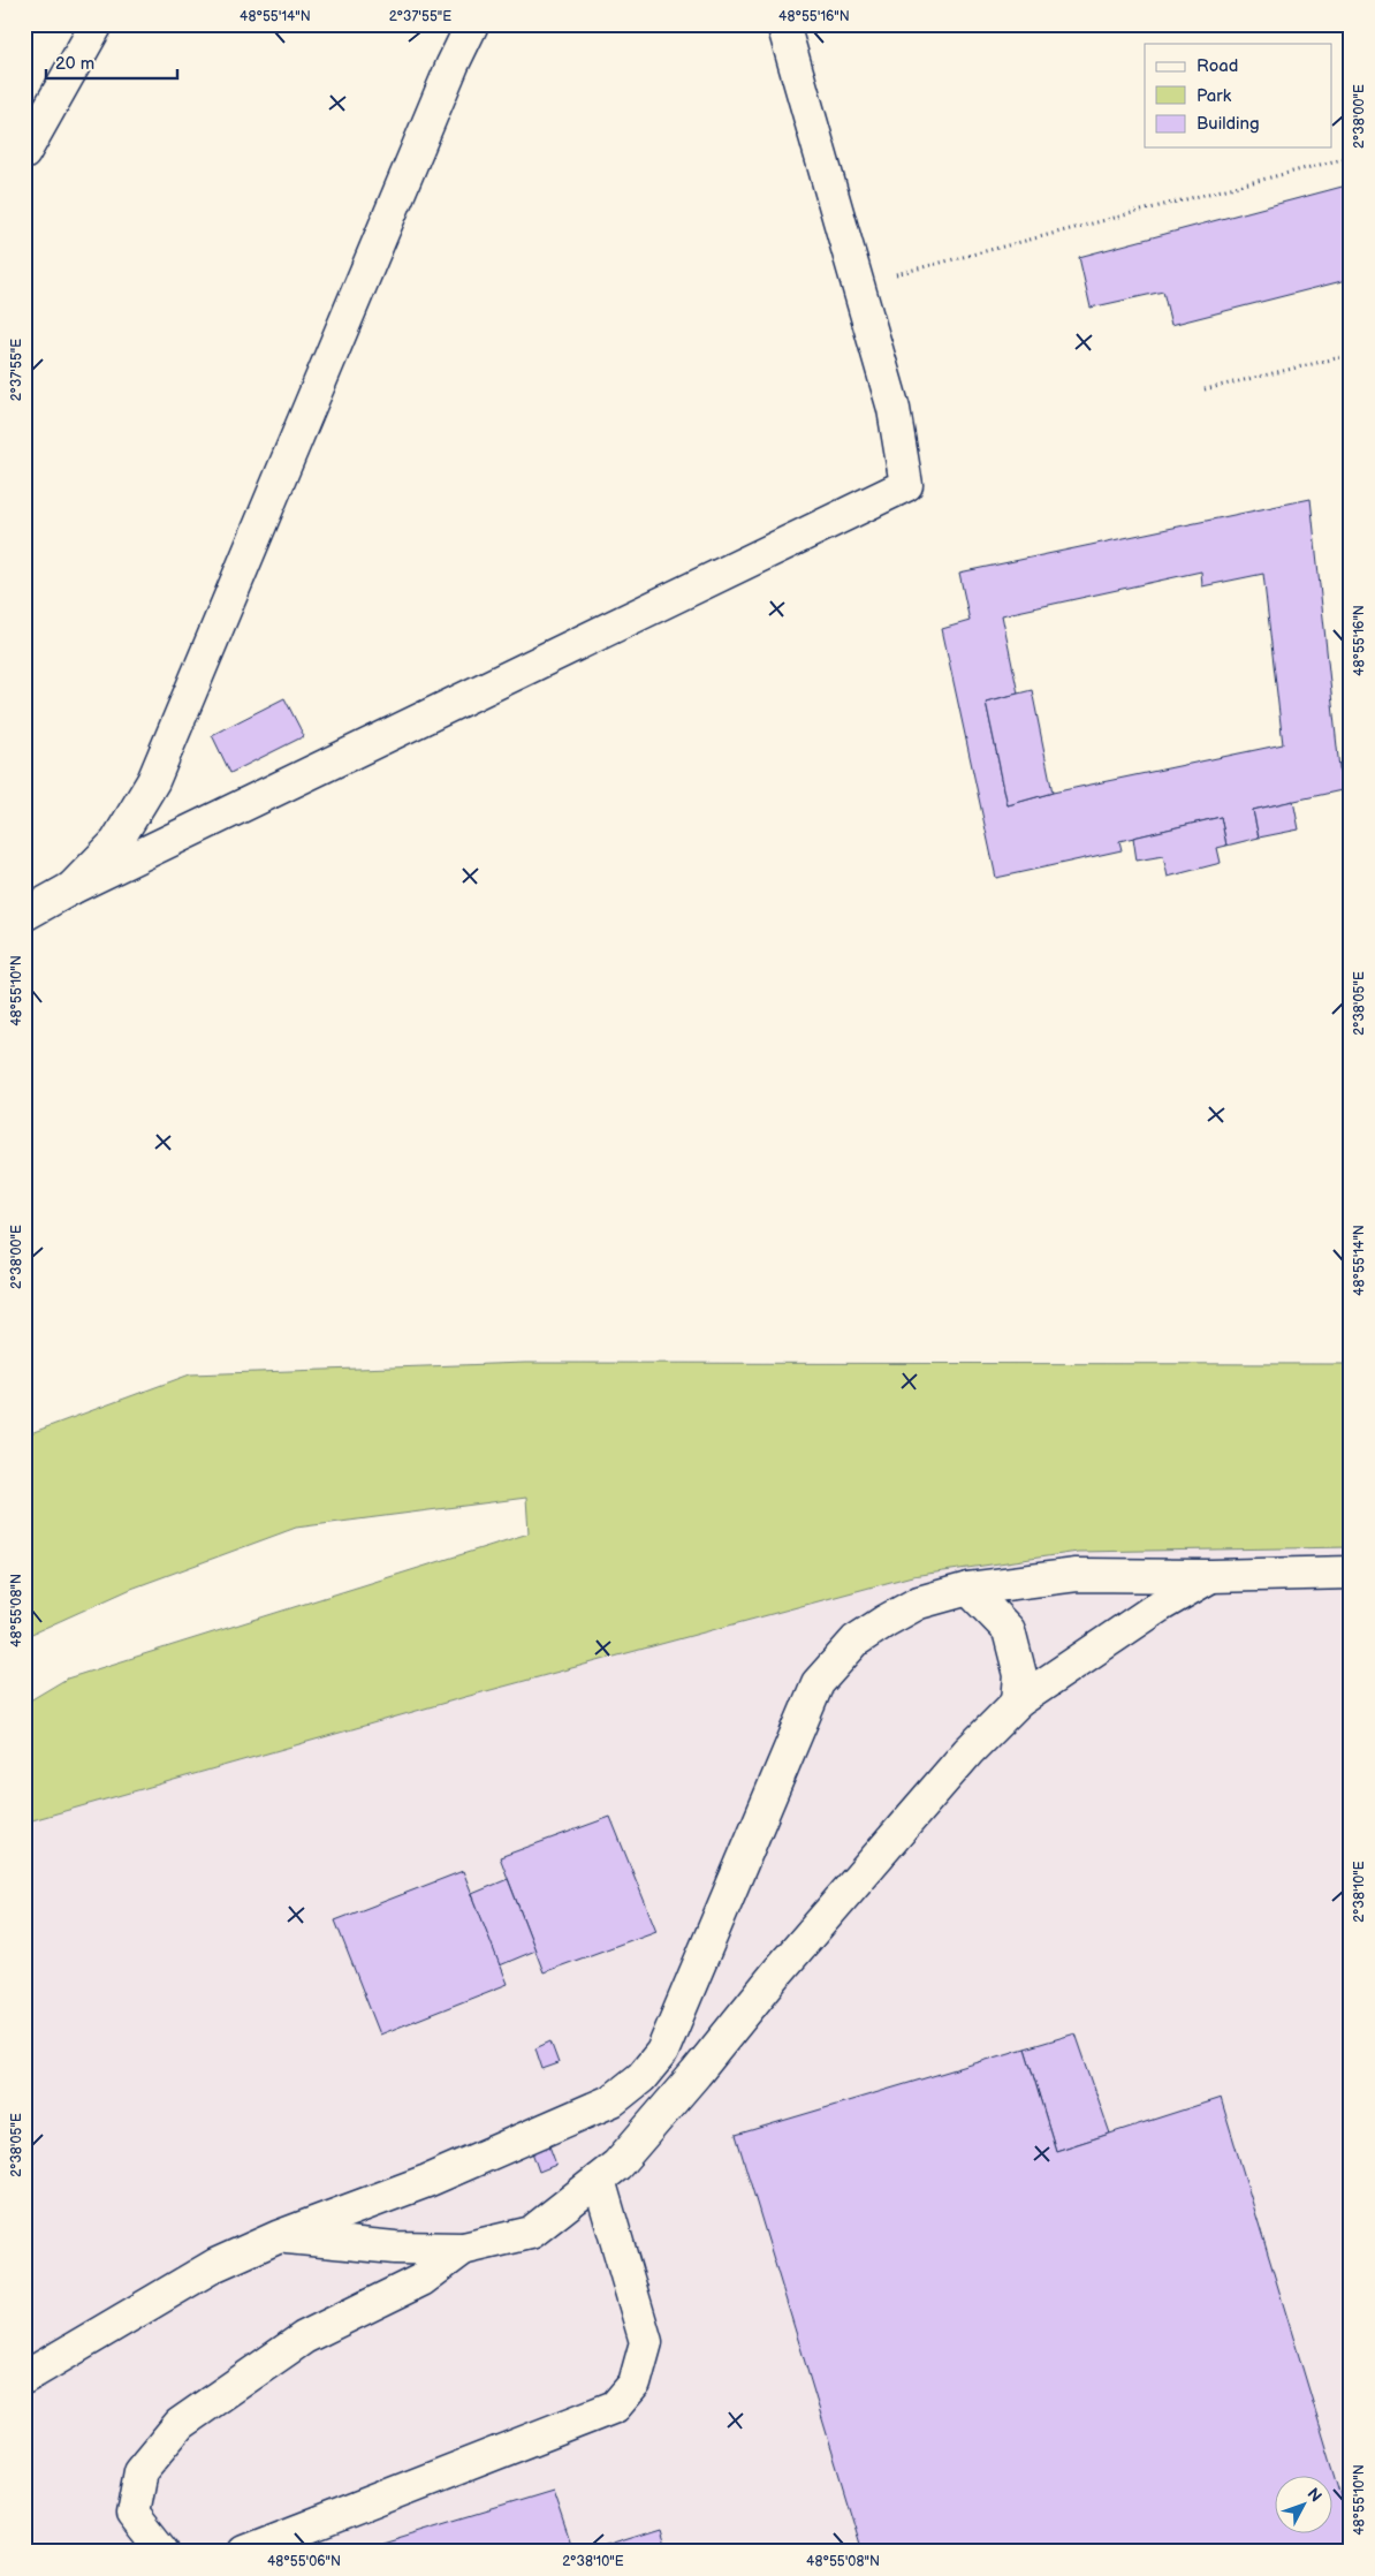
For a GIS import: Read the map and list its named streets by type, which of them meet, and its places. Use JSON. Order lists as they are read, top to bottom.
{
  "legend": ["Road", "Park", "Building"],
  "scale_bar": "20 m",
  "north": "top right",
  "coordinates": [
    "48°55'14\"N",
    "2°37'55\"E",
    "48°55'16\"N",
    "2°38'00\"E",
    "48°55'10\"N",
    "2°38'05\"E",
    "48°55'08\"N",
    "2°38'10\"E",
    "48°55'06\"N"
  ]
}
